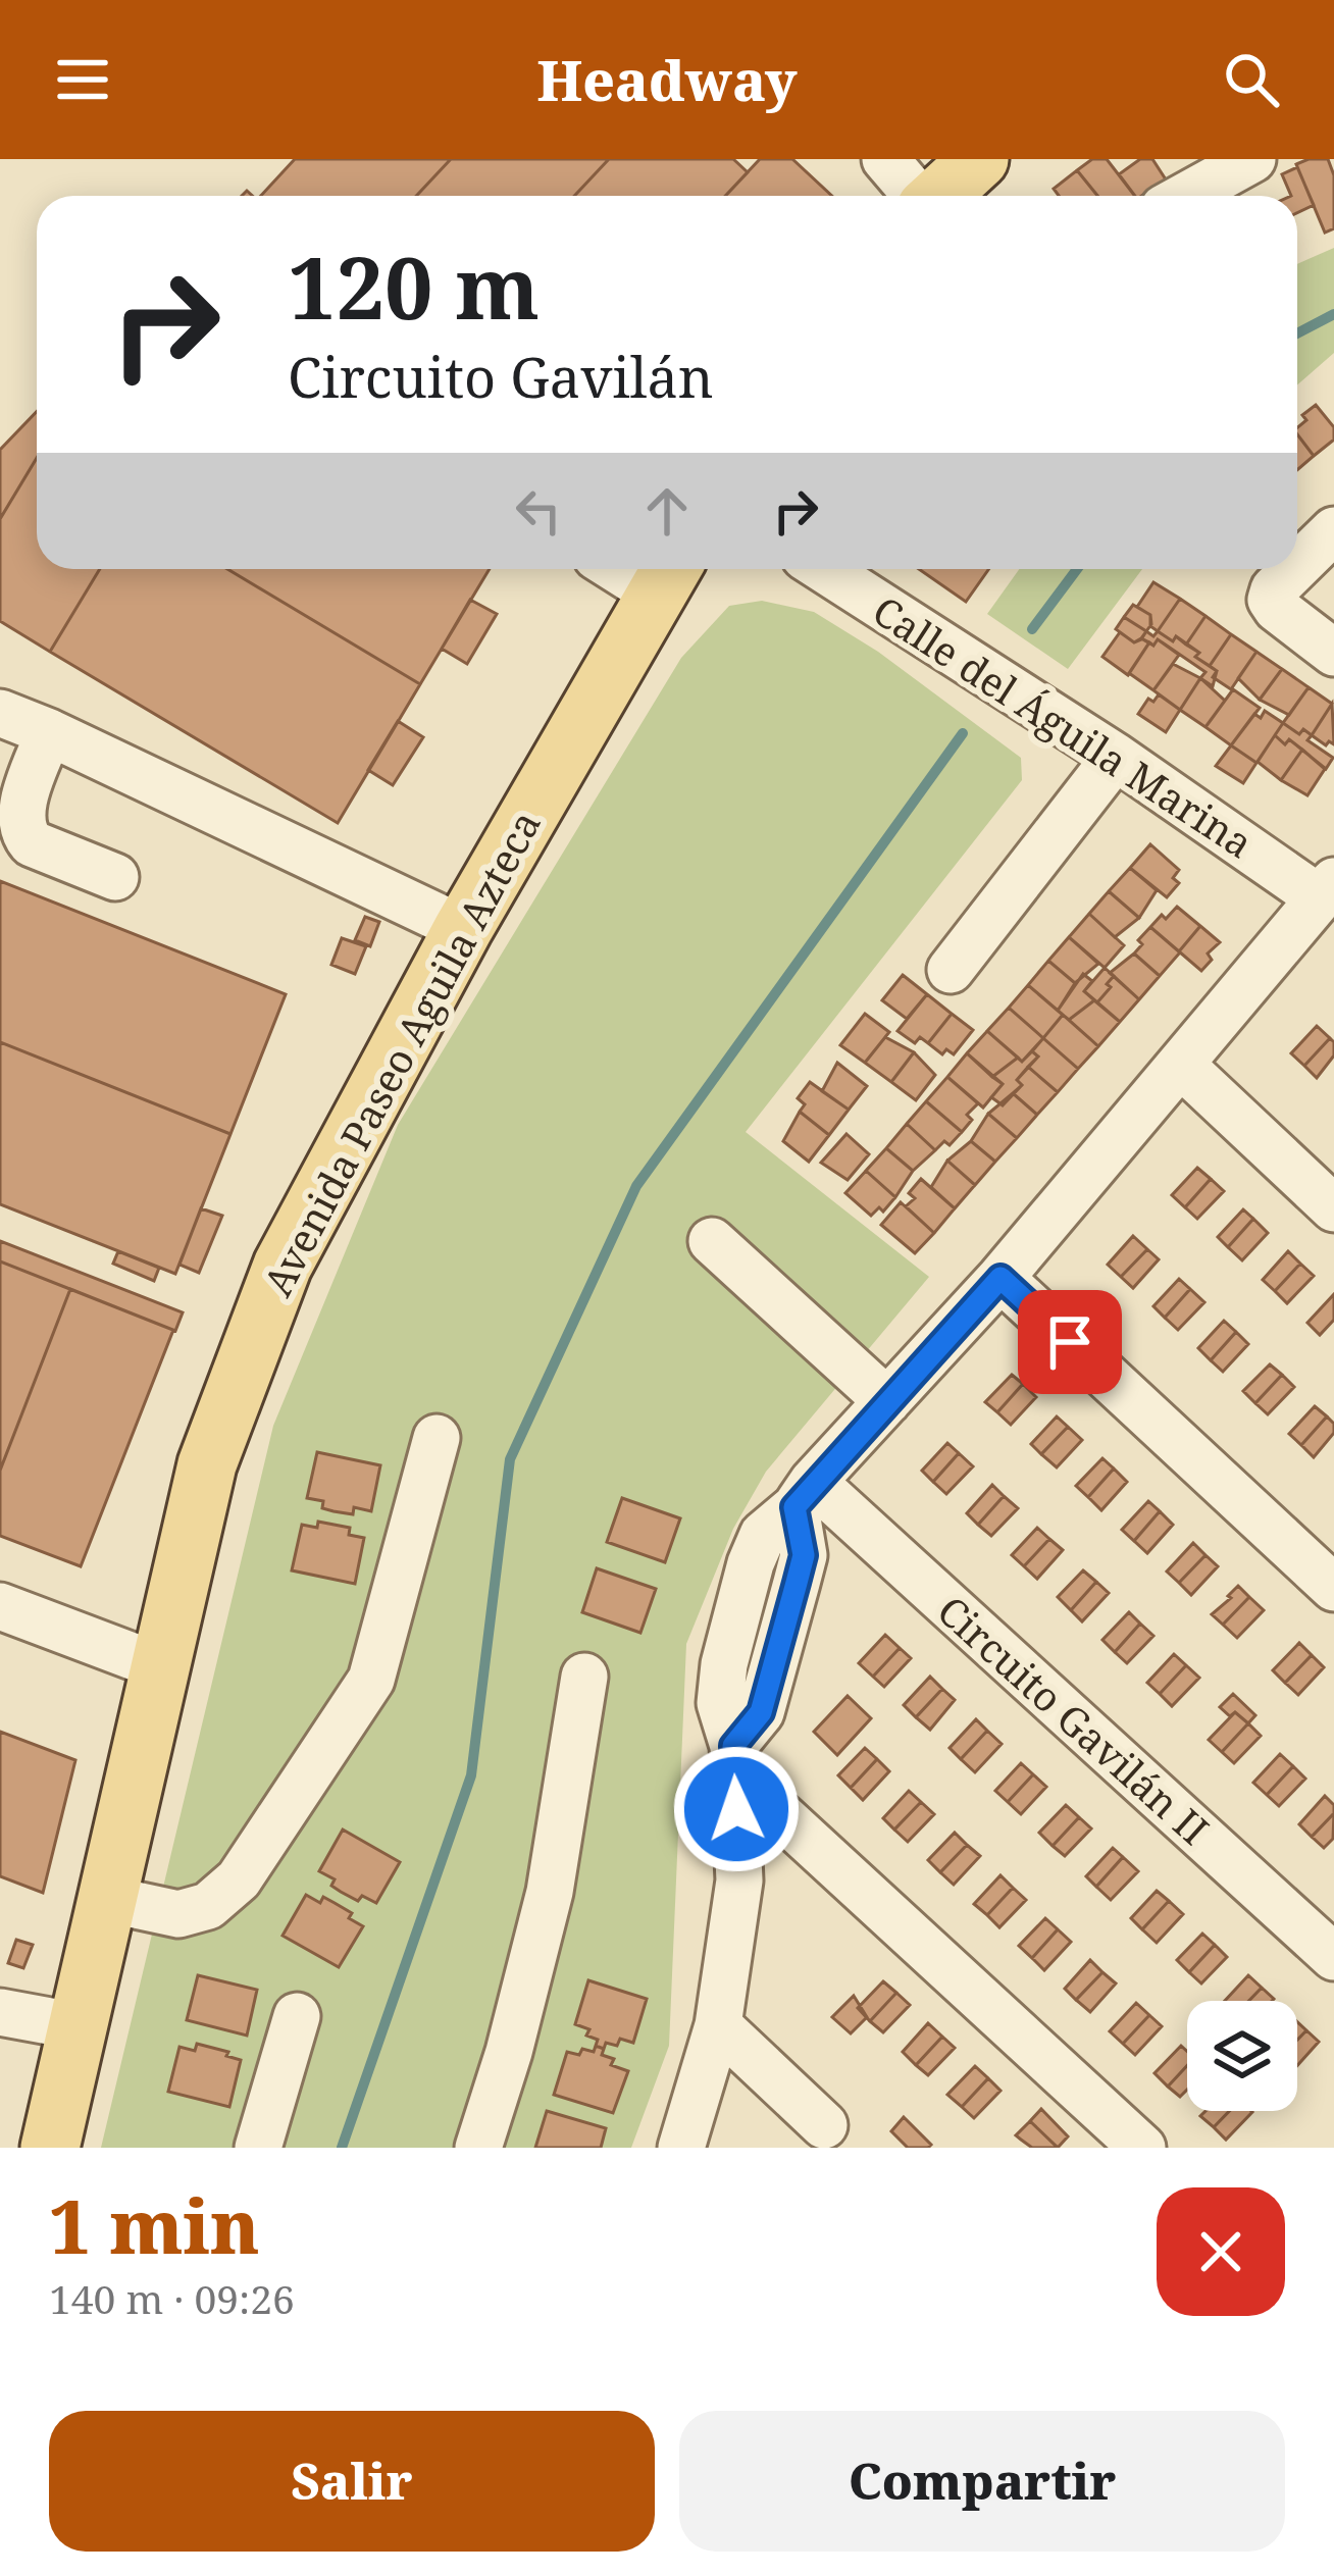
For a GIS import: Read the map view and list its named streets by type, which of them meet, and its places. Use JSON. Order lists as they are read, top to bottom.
{
  "streets": {
    "main road": ["Avenida Paseo Aguila Azteca"],
    "street": ["Calle del Águila Marina", "Circuito Gavilán II"]
  },
  "page": {
    "header": "Headway",
    "turn": ["120 m", "Circuito Gavilán"],
    "heading": ["1 min", "140 m · 09:26"],
    "buttons": ["Salir", "Compartir"]
  }
}
